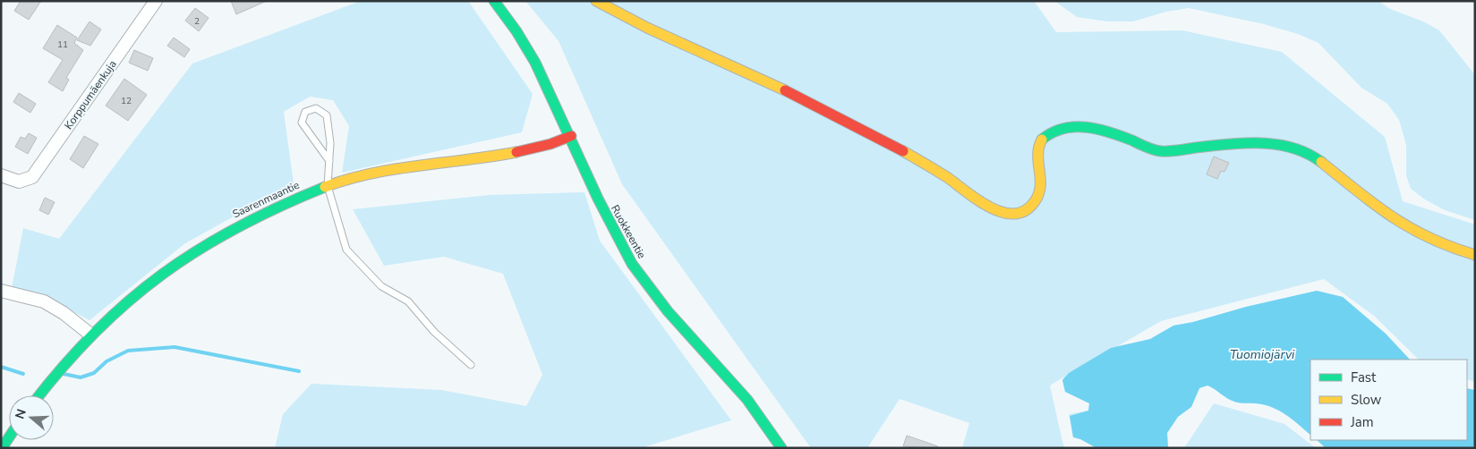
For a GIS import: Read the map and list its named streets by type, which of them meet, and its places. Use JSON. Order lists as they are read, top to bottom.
{
  "streets": {
    "street": ["Korppumäenkuja", "Saarenmaantie", "Ruokkeentie"]
  },
  "crossings": [
    ["Saarenmaantie", "Ruokkeentie"]
  ],
  "water": ["Tuomiojärvi"],
  "house_numbers": ["2", "11", "12"],
  "legend": ["Fast", "Slow", "Jam"],
  "north": "left"
}
